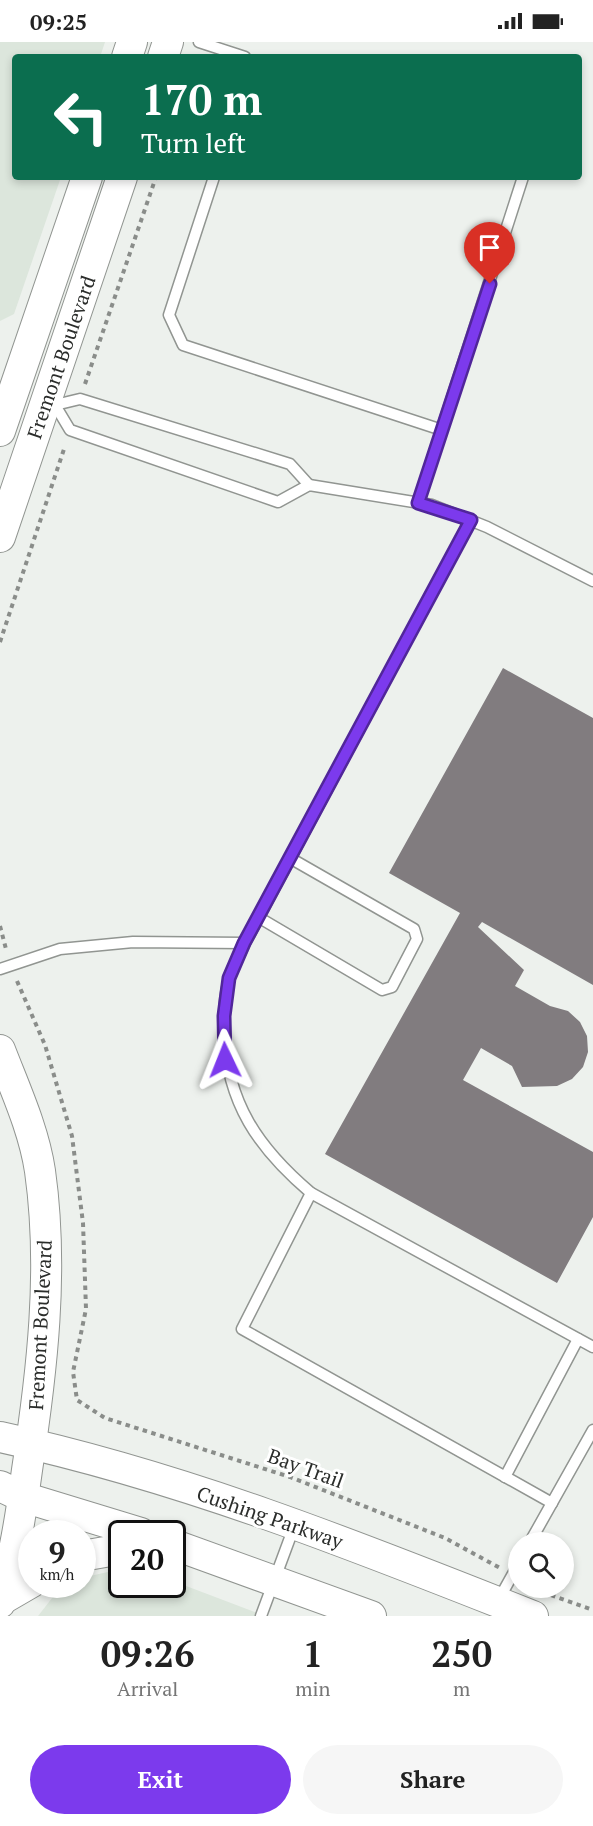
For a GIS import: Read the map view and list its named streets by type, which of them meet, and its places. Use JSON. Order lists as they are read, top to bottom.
{
  "streets": {
    "main road": ["Fremont Boulevard", "Cushing Parkway"],
    "path": ["Bay Trail"]
  },
  "crossings": [
    ["Fremont Boulevard", "Cushing Parkway"]
  ],
  "page": {
    "status": "09:25",
    "turn": ["170 m", "Turn left"],
    "speed": "9 km/h",
    "limit": "20",
    "eta": [
      "09:26",
      "Arrival",
      "1",
      "min",
      "250",
      "m"
    ],
    "buttons": ["Exit", "Share"]
  }
}
